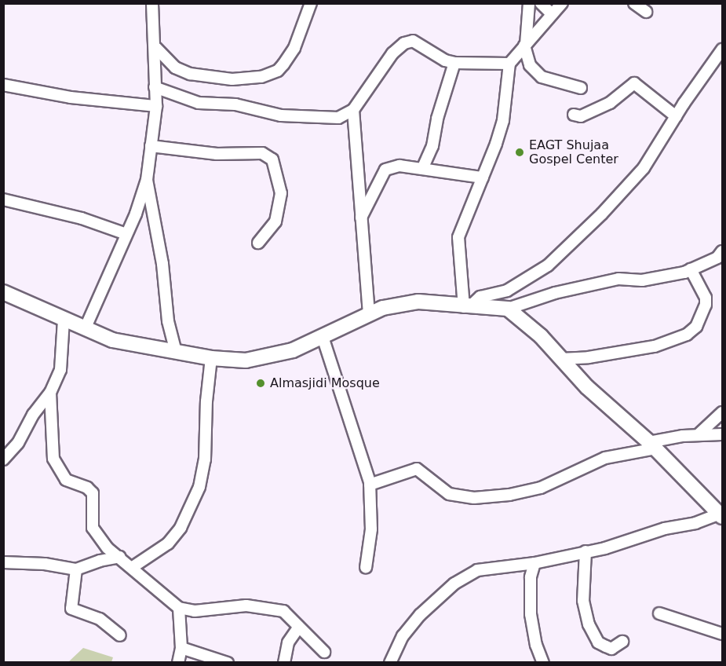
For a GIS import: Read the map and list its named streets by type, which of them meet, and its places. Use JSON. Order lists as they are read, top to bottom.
{
  "places": ["EAGT Shujaa Gospel Center", "Almasjidi Mosque"]
}
